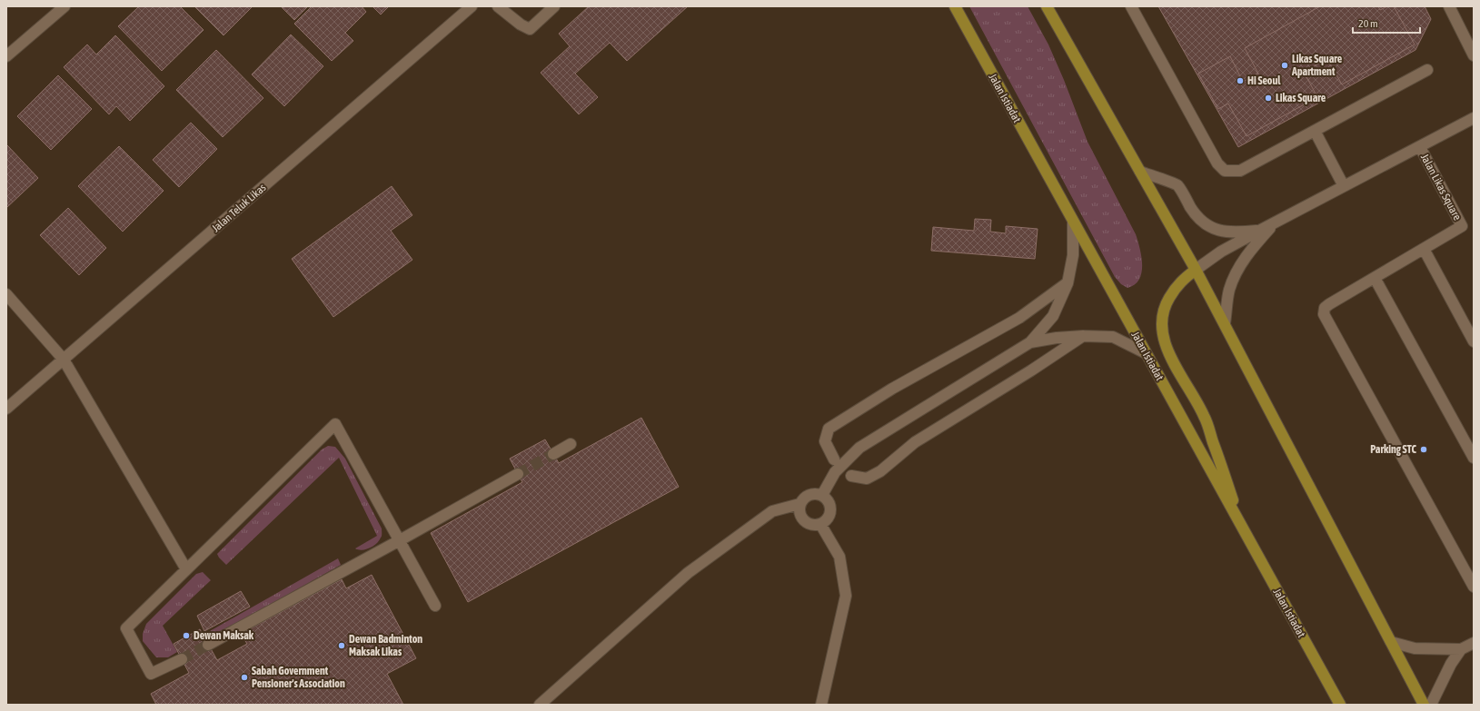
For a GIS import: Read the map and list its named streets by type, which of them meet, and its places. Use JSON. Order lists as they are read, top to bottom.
{
  "streets": {
    "main road": ["Jalan Istiadat"],
    "street": ["Jalan Likas Square", "Jalan Teluk Likas"]
  },
  "places": [
    "Likas Square Apartment",
    "Hi Seoul",
    "Likas Square",
    "Parking STC",
    "Dewan Maksak",
    "Dewan Badminton Maksak Likas",
    "Sabah Government Pensioner's Association"
  ],
  "scale_bar": "20 m"
}
